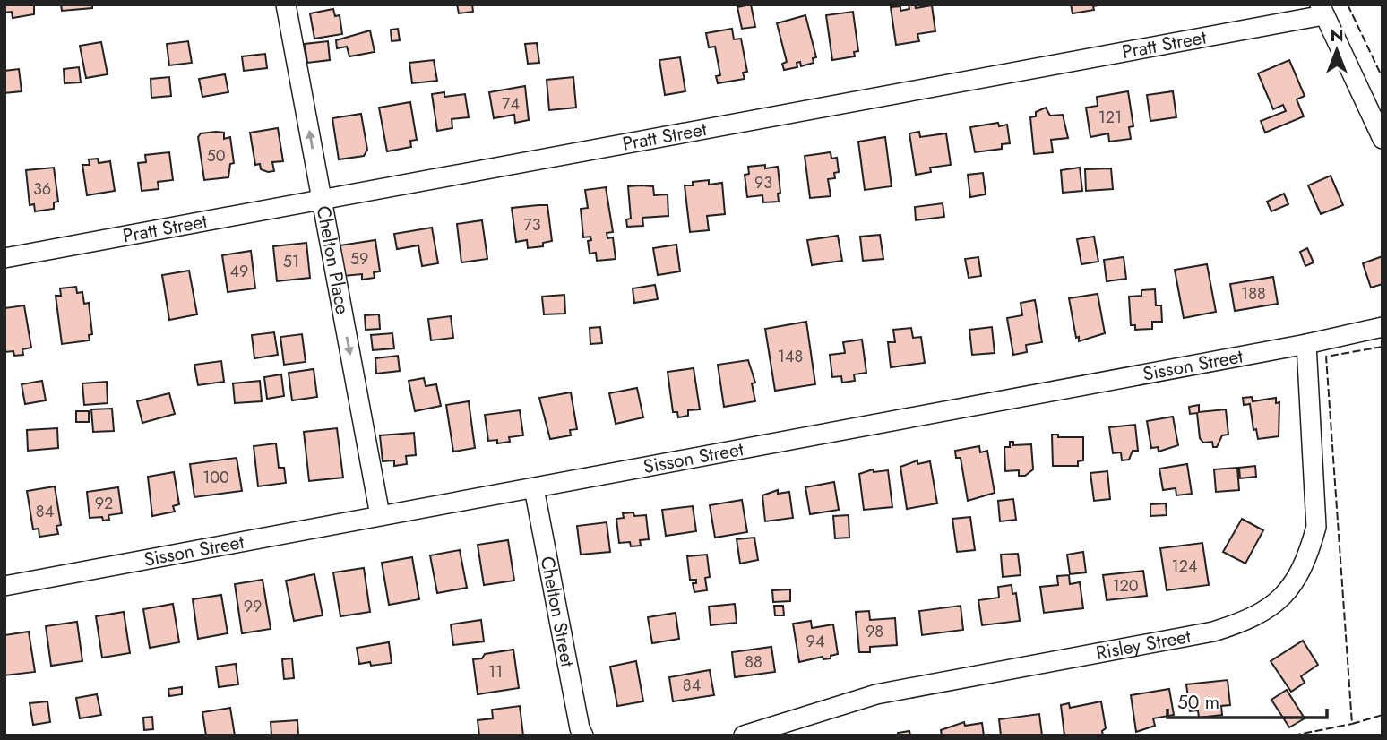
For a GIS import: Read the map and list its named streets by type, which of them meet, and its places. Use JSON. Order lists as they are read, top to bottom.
{
  "streets": {
    "street": [
      "Pratt Street",
      "Chelton Place",
      "Sisson Street",
      "Chelton Street",
      "Risley Street"
    ]
  },
  "crossings": [
    ["Pratt Street", "Chelton Place"],
    ["Chelton Place", "Sisson Street"],
    ["Sisson Street", "Chelton Street"],
    ["Sisson Street", "Risley Street"]
  ],
  "house_numbers": [
    "74",
    "121",
    "50",
    "93",
    "36",
    "73",
    "59",
    "51",
    "49",
    "188",
    "148",
    "100",
    "92",
    "84",
    "124",
    "120",
    "99",
    "98",
    "94",
    "88",
    "11",
    "84"
  ],
  "scale_bar": "50 m",
  "north": "top"
}
